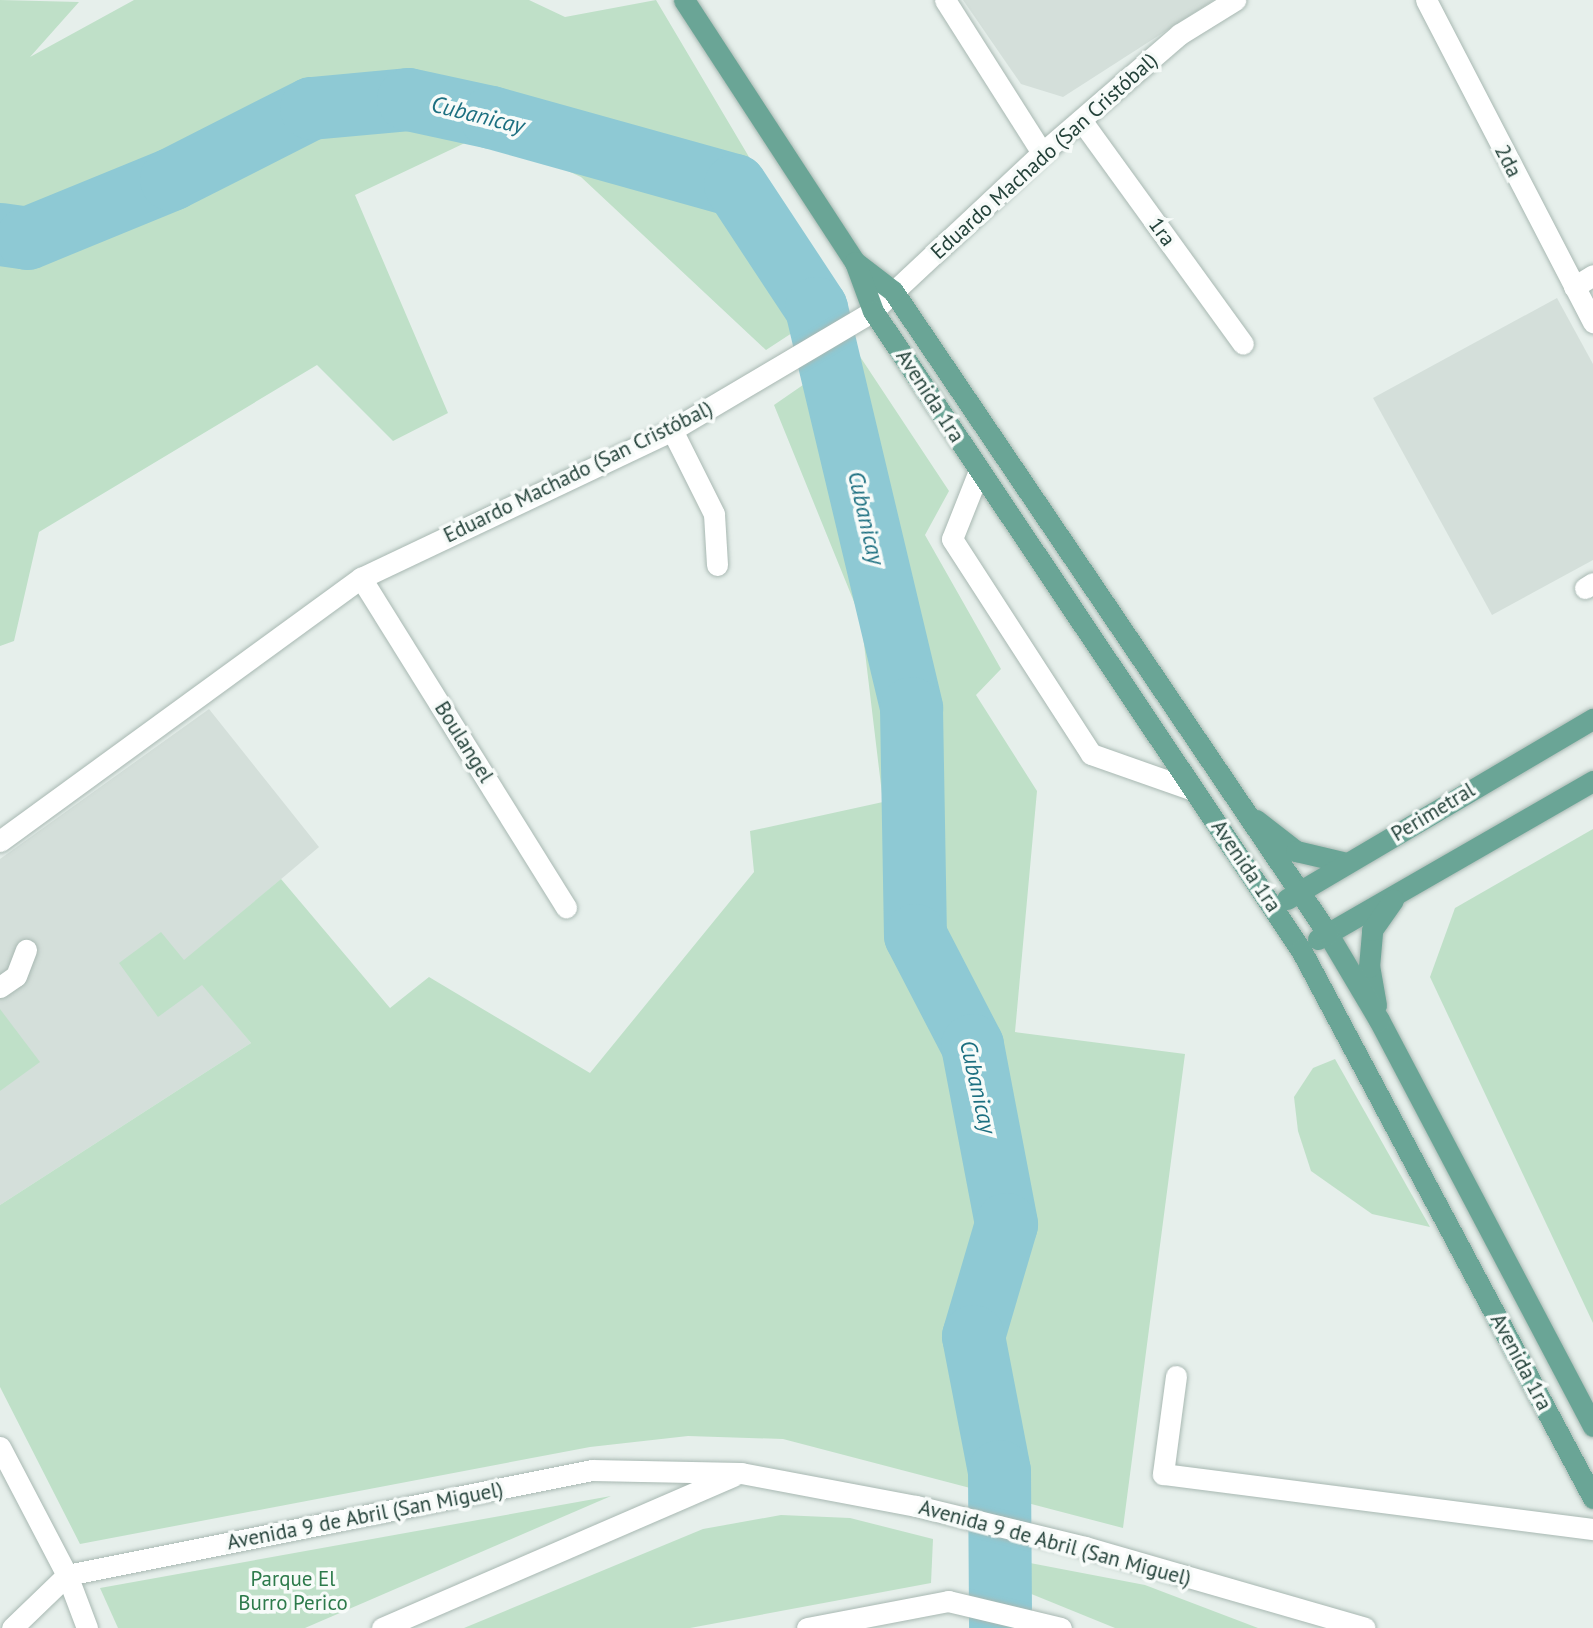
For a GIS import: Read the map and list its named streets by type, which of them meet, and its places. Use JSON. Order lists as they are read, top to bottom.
{
  "streets": {
    "main road": ["Avenida 1ra", "Perimetral"],
    "street": [
      "Eduardo Machado (San Cristóbal)",
      "2da",
      "1ra",
      "Boulangel",
      "Avenida 9 de Abril (San Miguel)"
    ]
  },
  "crossings": [
    ["Eduardo Machado (San Cristóbal)", "1ra"],
    ["Eduardo Machado (San Cristóbal)", "Avenida 1ra"],
    ["Eduardo Machado (San Cristóbal)", "Boulangel"],
    ["Avenida 1ra", "Perimetral"]
  ],
  "water": ["Cubanicay"],
  "parks": ["Parque El Burro Perico"]
}
